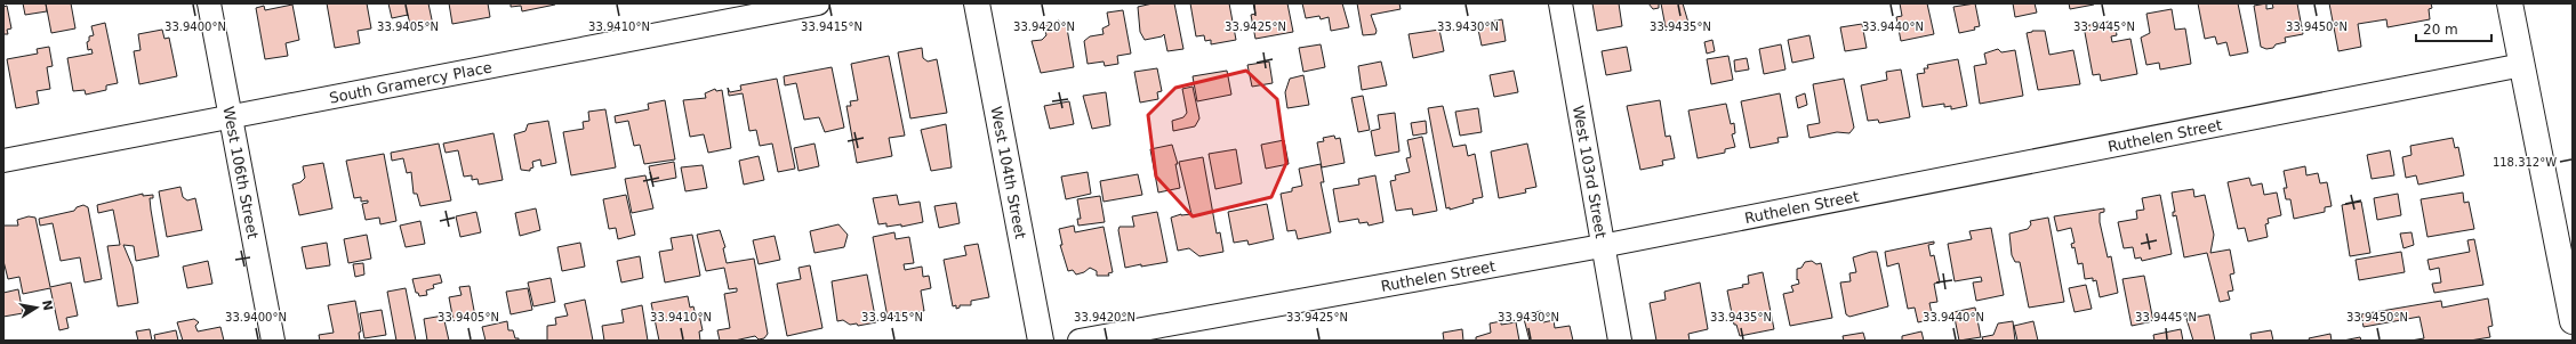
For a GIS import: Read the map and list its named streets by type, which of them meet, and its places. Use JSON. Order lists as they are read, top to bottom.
{
  "streets": {
    "street": [
      "South Gramercy Place",
      "Ruthelen Street",
      "West 106th Street",
      "West 104th Street",
      "West 103rd Street"
    ]
  },
  "crossings": [
    ["South Gramercy Place", "West 106th Street"],
    ["Ruthelen Street", "West 103rd Street"]
  ],
  "scale_bar": "20 m",
  "north": "right",
  "coordinates": [
    "33.9400°N",
    "33.9405°N",
    "33.9410°N",
    "33.9415°N",
    "33.9420°N",
    "33.9425°N",
    "33.9430°N",
    "33.9435°N",
    "33.9440°N",
    "33.9445°N",
    "33.9450°N",
    "118.312°W"
  ]
}
